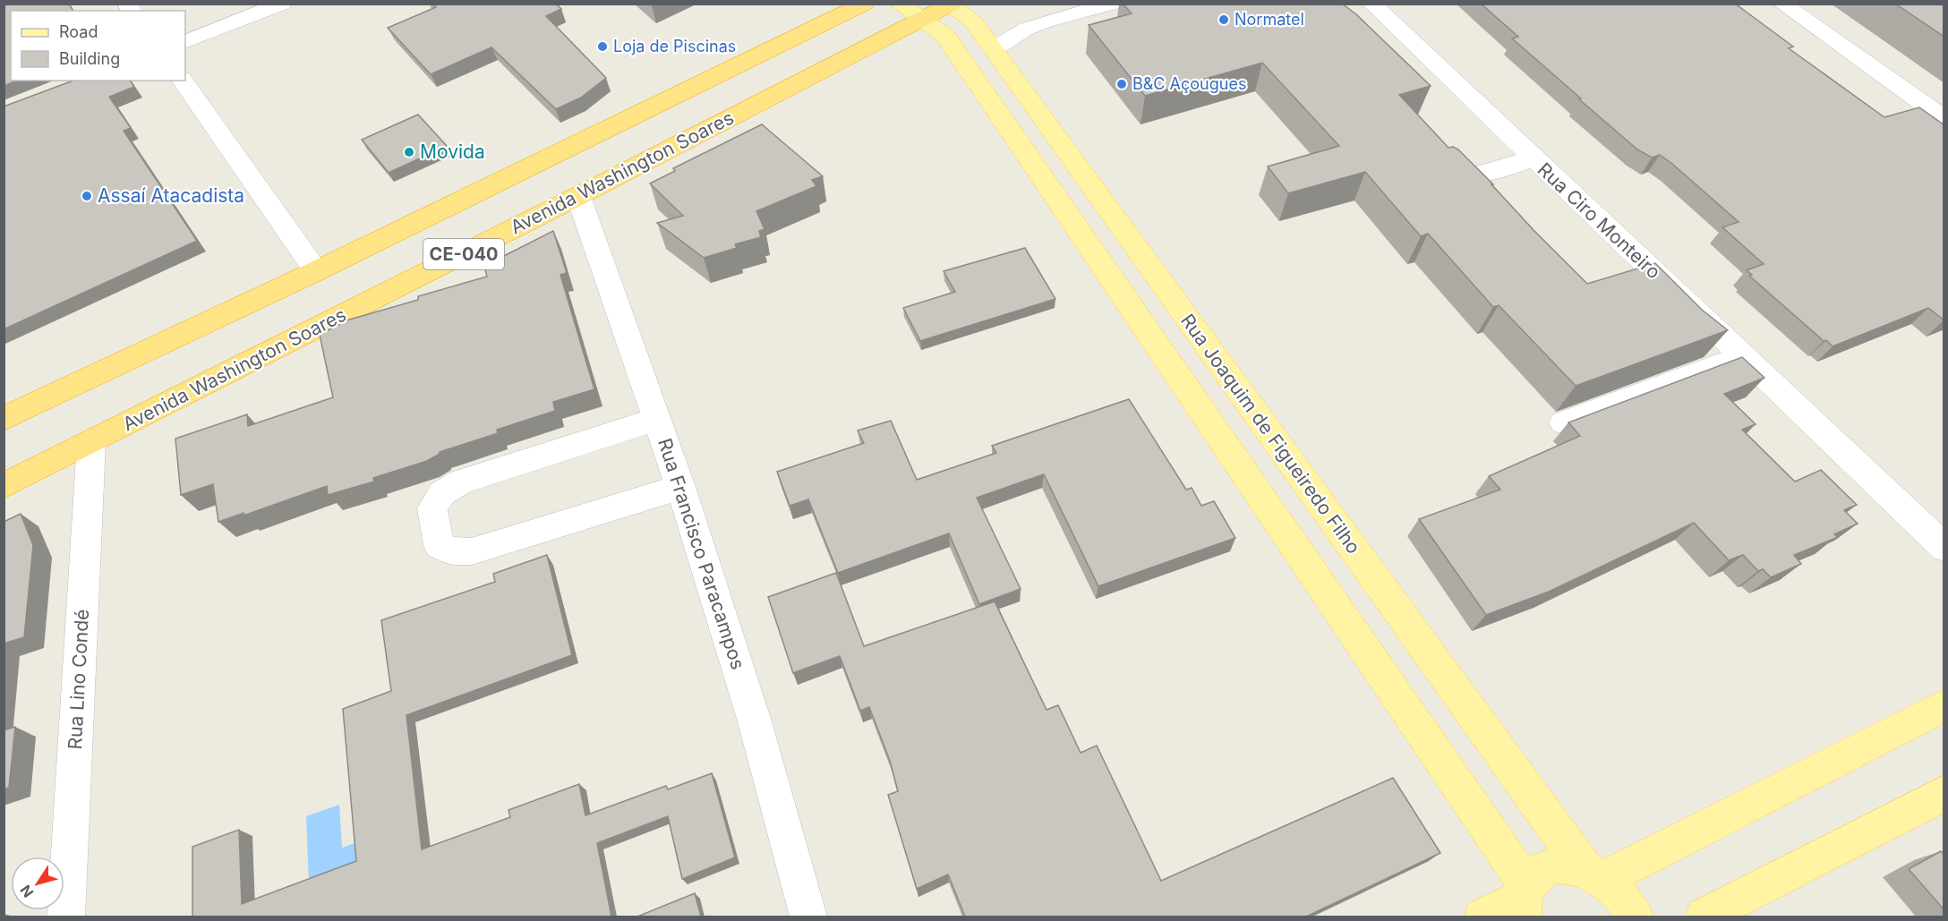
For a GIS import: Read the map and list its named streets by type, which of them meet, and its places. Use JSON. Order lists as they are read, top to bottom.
{
  "streets": {
    "highway": ["Avenida Washington Soares", "CE-040"],
    "main road": ["Rua Joaquim de Figueiredo Filho"],
    "street": ["Rua Ciro Monteiro", "Rua Francisco Paracampos", "Rua Lino Condé"]
  },
  "crossings": [
    ["Avenida Washington Soares", "Rua Joaquim de Figueiredo Filho"],
    ["Avenida Washington Soares", "Rua Francisco Paracampos"],
    ["Avenida Washington Soares", "Rua Lino Condé"]
  ],
  "places": [
    "Normatel",
    "Loja de Piscinas",
    "B&C Açougues",
    "Movida",
    "Assaí Atacadista"
  ],
  "legend": ["Road", "Building"],
  "north": "bottom left"
}
